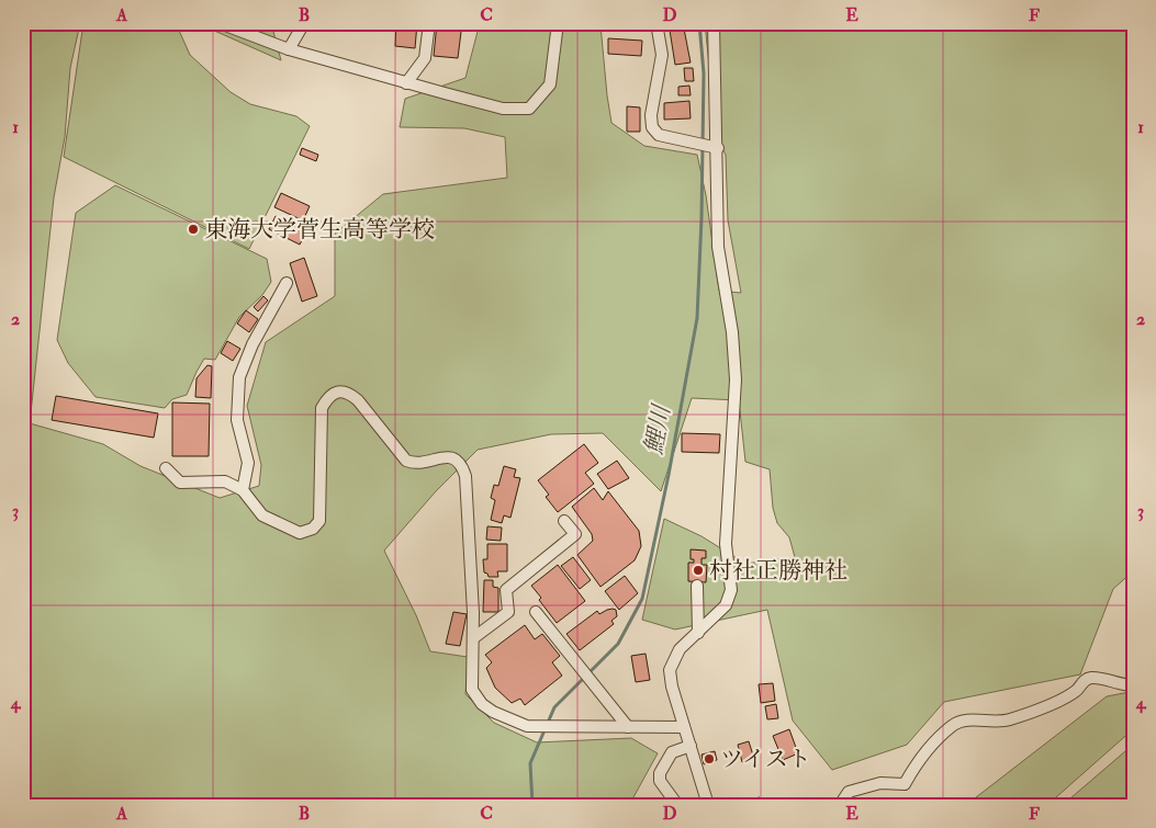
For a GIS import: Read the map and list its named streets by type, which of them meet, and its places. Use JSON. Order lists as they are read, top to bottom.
{
  "water": ["鯉川"],
  "places": ["東海大学菅生高等学校", "村社正勝神社", "ツイスト"],
  "grid": {
    "columns": [
      "A",
      "B",
      "C",
      "D",
      "E",
      "F"
    ],
    "rows": [
      "1",
      "2",
      "3",
      "4"
    ]
  }
}
